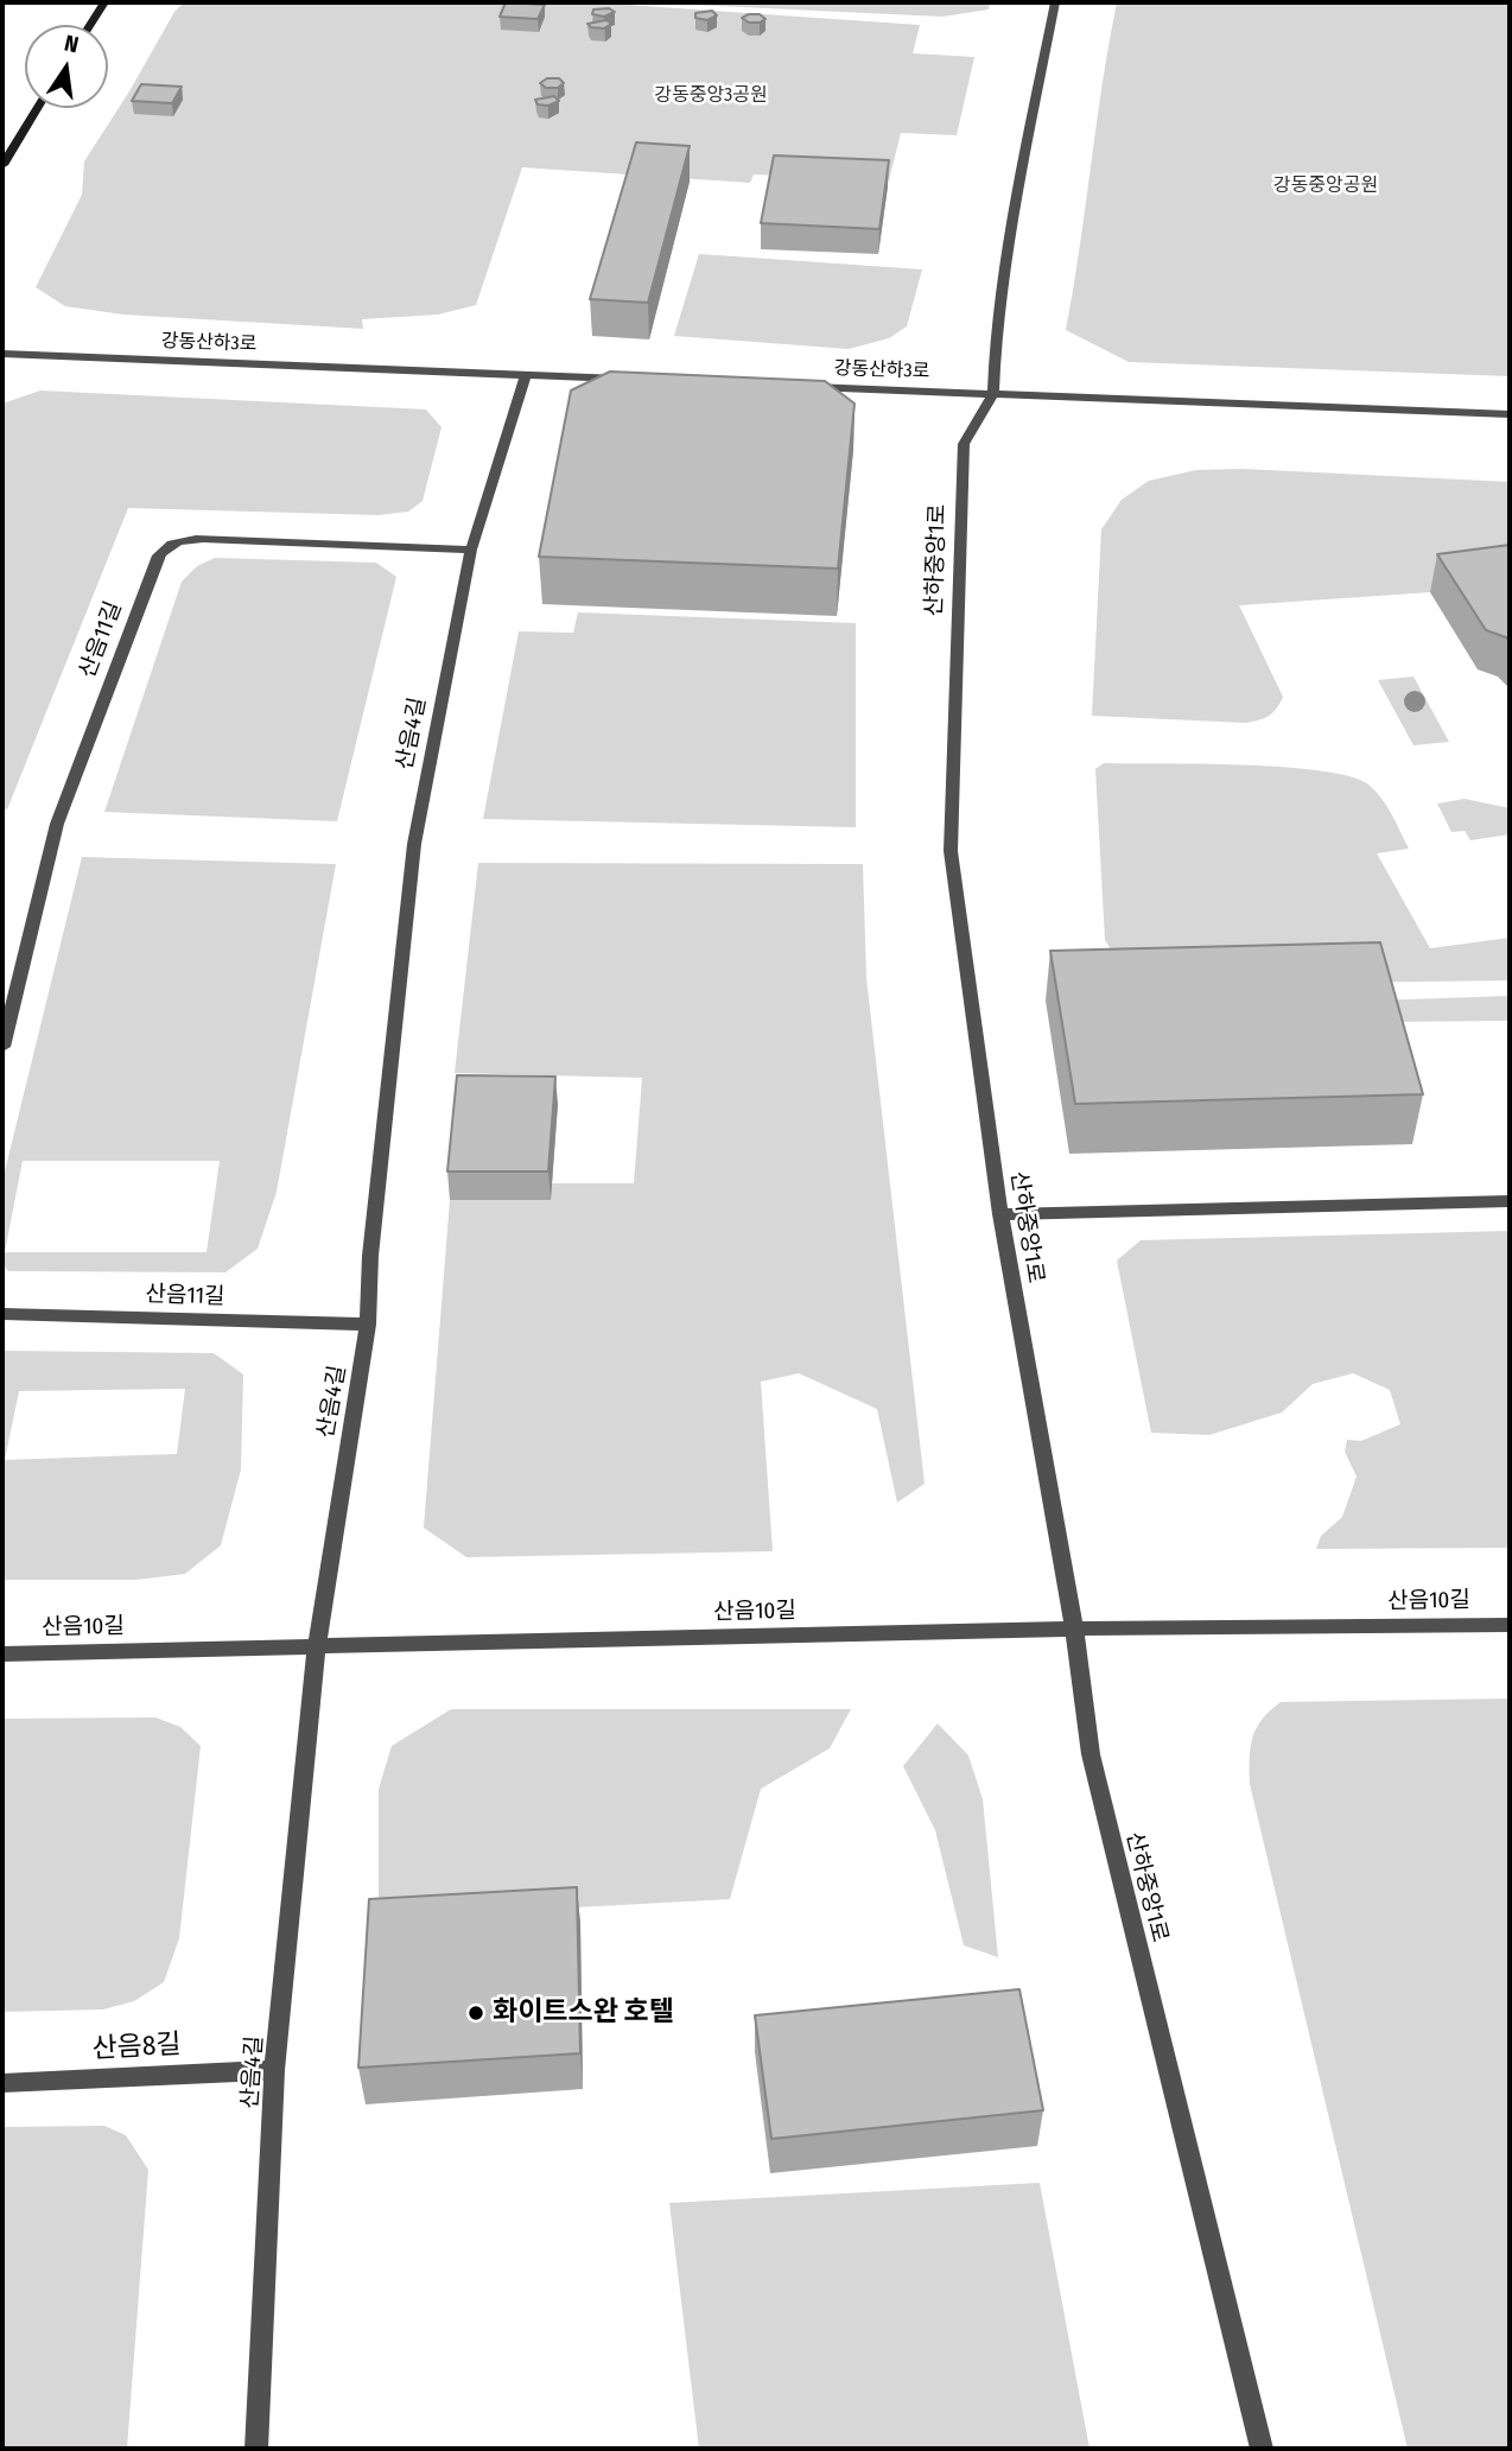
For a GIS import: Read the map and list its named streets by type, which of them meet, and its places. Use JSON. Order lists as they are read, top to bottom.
{
  "streets": {
    "street": [
      "강동산하3로",
      "산하중앙1로",
      "산음11길",
      "산음4길",
      "산음10길",
      "산음8길"
    ]
  },
  "crossings": [
    ["강동산하3로", "산하중앙1로"],
    ["강동산하3로", "산음4길"],
    ["산하중앙1로", "산음10길"],
    ["산음11길", "산음4길"],
    ["산음4길", "산음10길"],
    ["산음4길", "산음8길"]
  ],
  "parks": ["강동중앙3공원", "강동중앙공원"],
  "places": ["화이트스완 호텔"],
  "north": "top"
}
